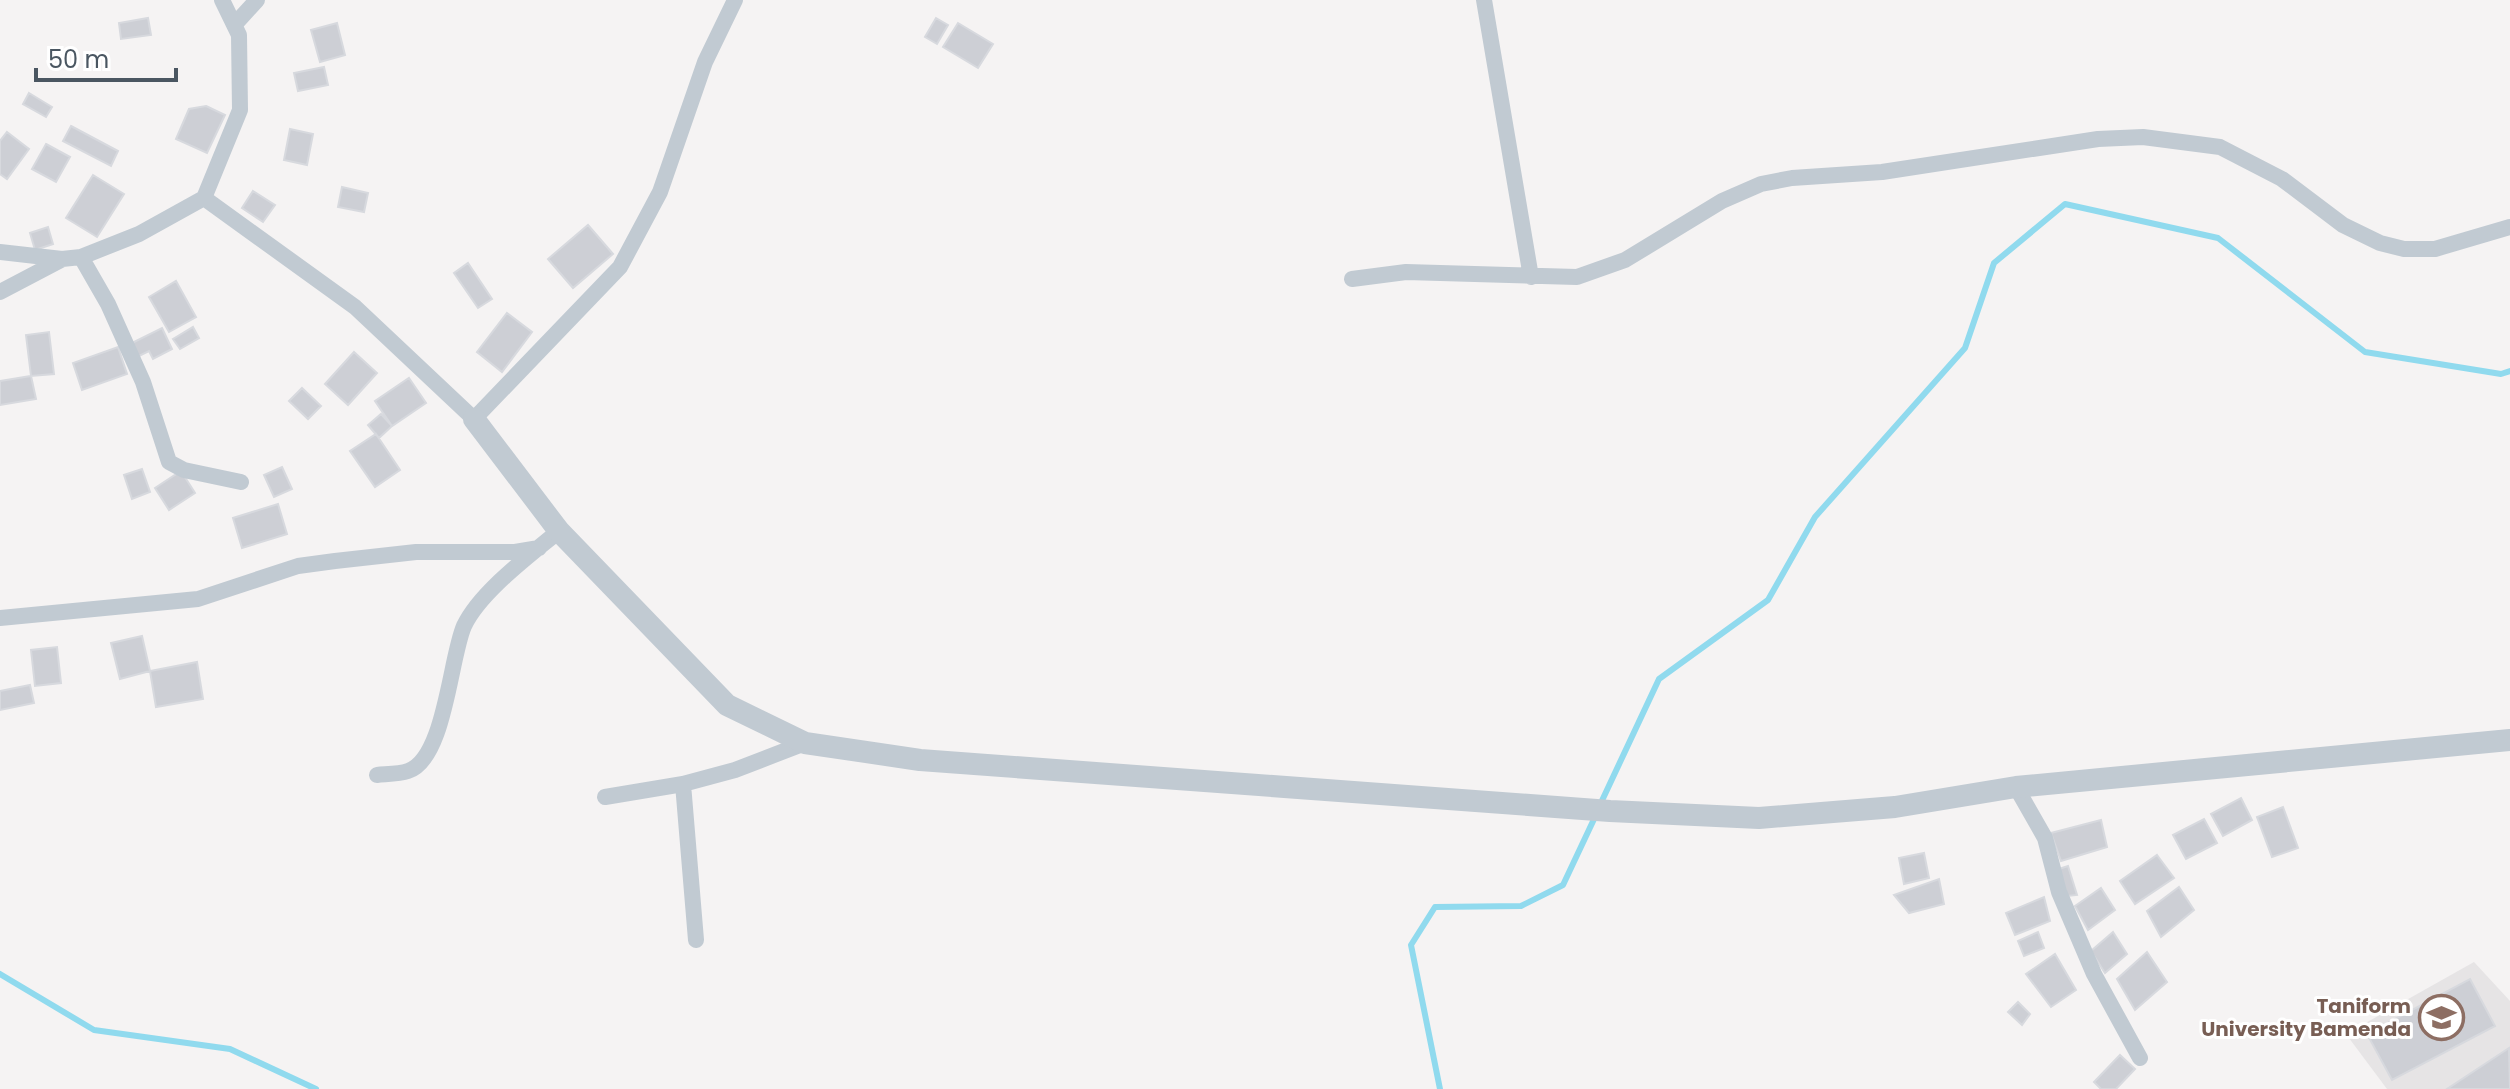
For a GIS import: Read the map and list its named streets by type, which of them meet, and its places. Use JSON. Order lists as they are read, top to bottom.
{
  "places": {
    "school or university": ["Taniform University Bamenda"]
  },
  "scale_bar": "50 m"
}
